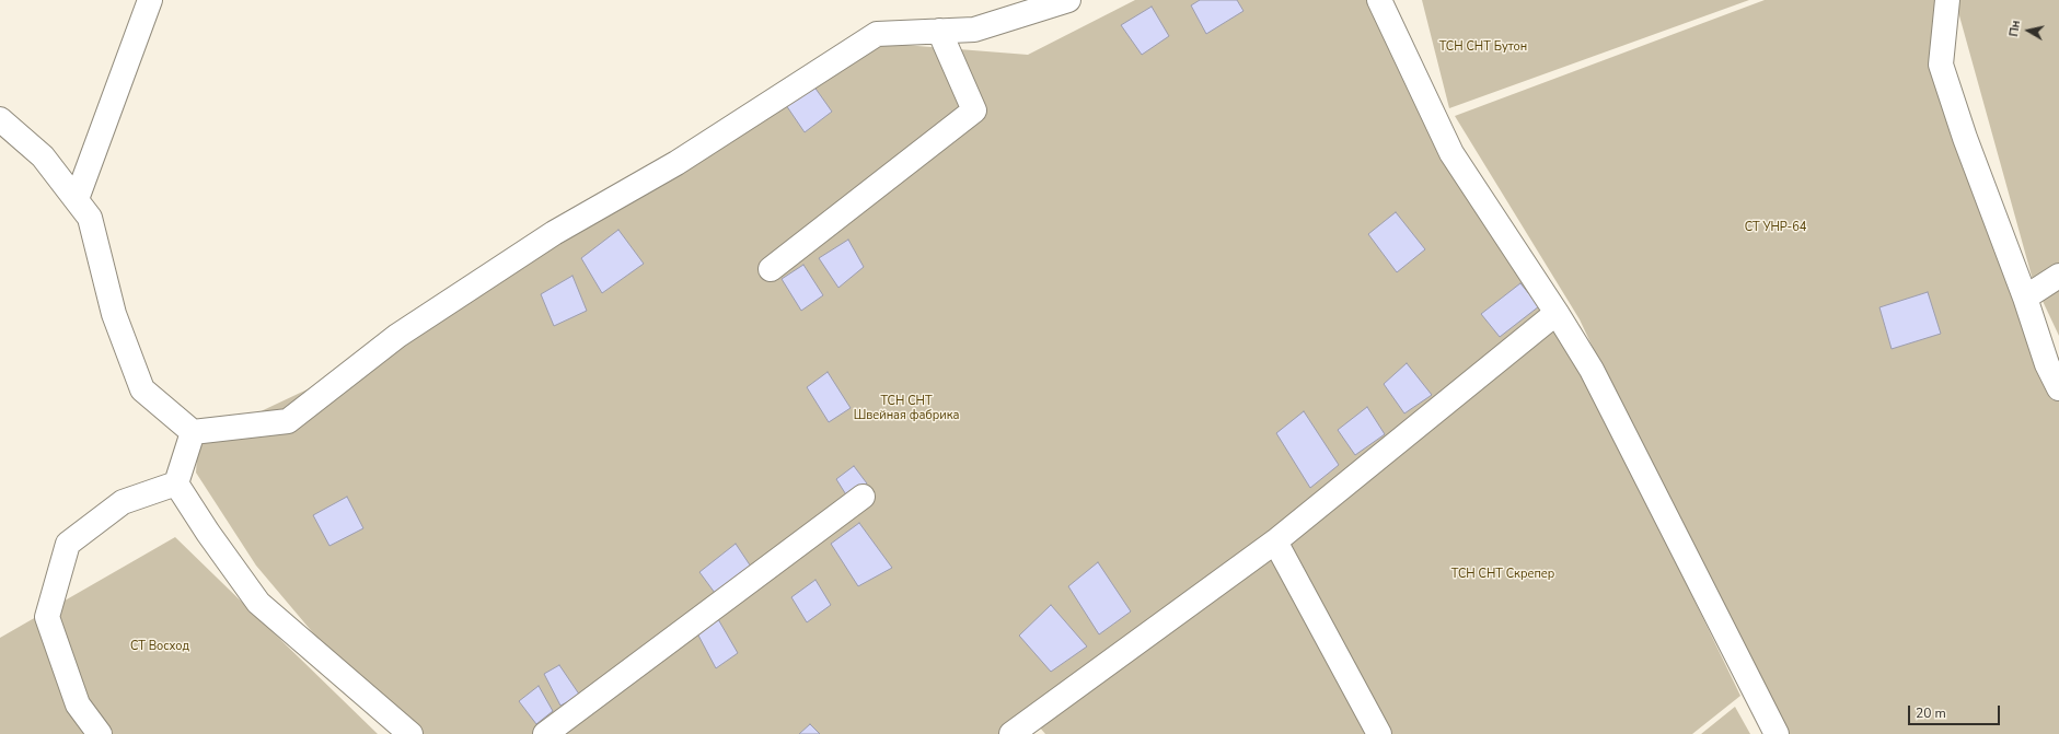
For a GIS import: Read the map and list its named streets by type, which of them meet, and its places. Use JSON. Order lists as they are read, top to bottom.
{
  "parks": [
    "ТСН СНТ Бутон",
    "СТ УНР-64",
    "ТСН СНТ Швейная фабрика",
    "ТСН СНТ Скрепер",
    "СТ Восход"
  ],
  "scale_bar": "20 m",
  "north": "left"
}
